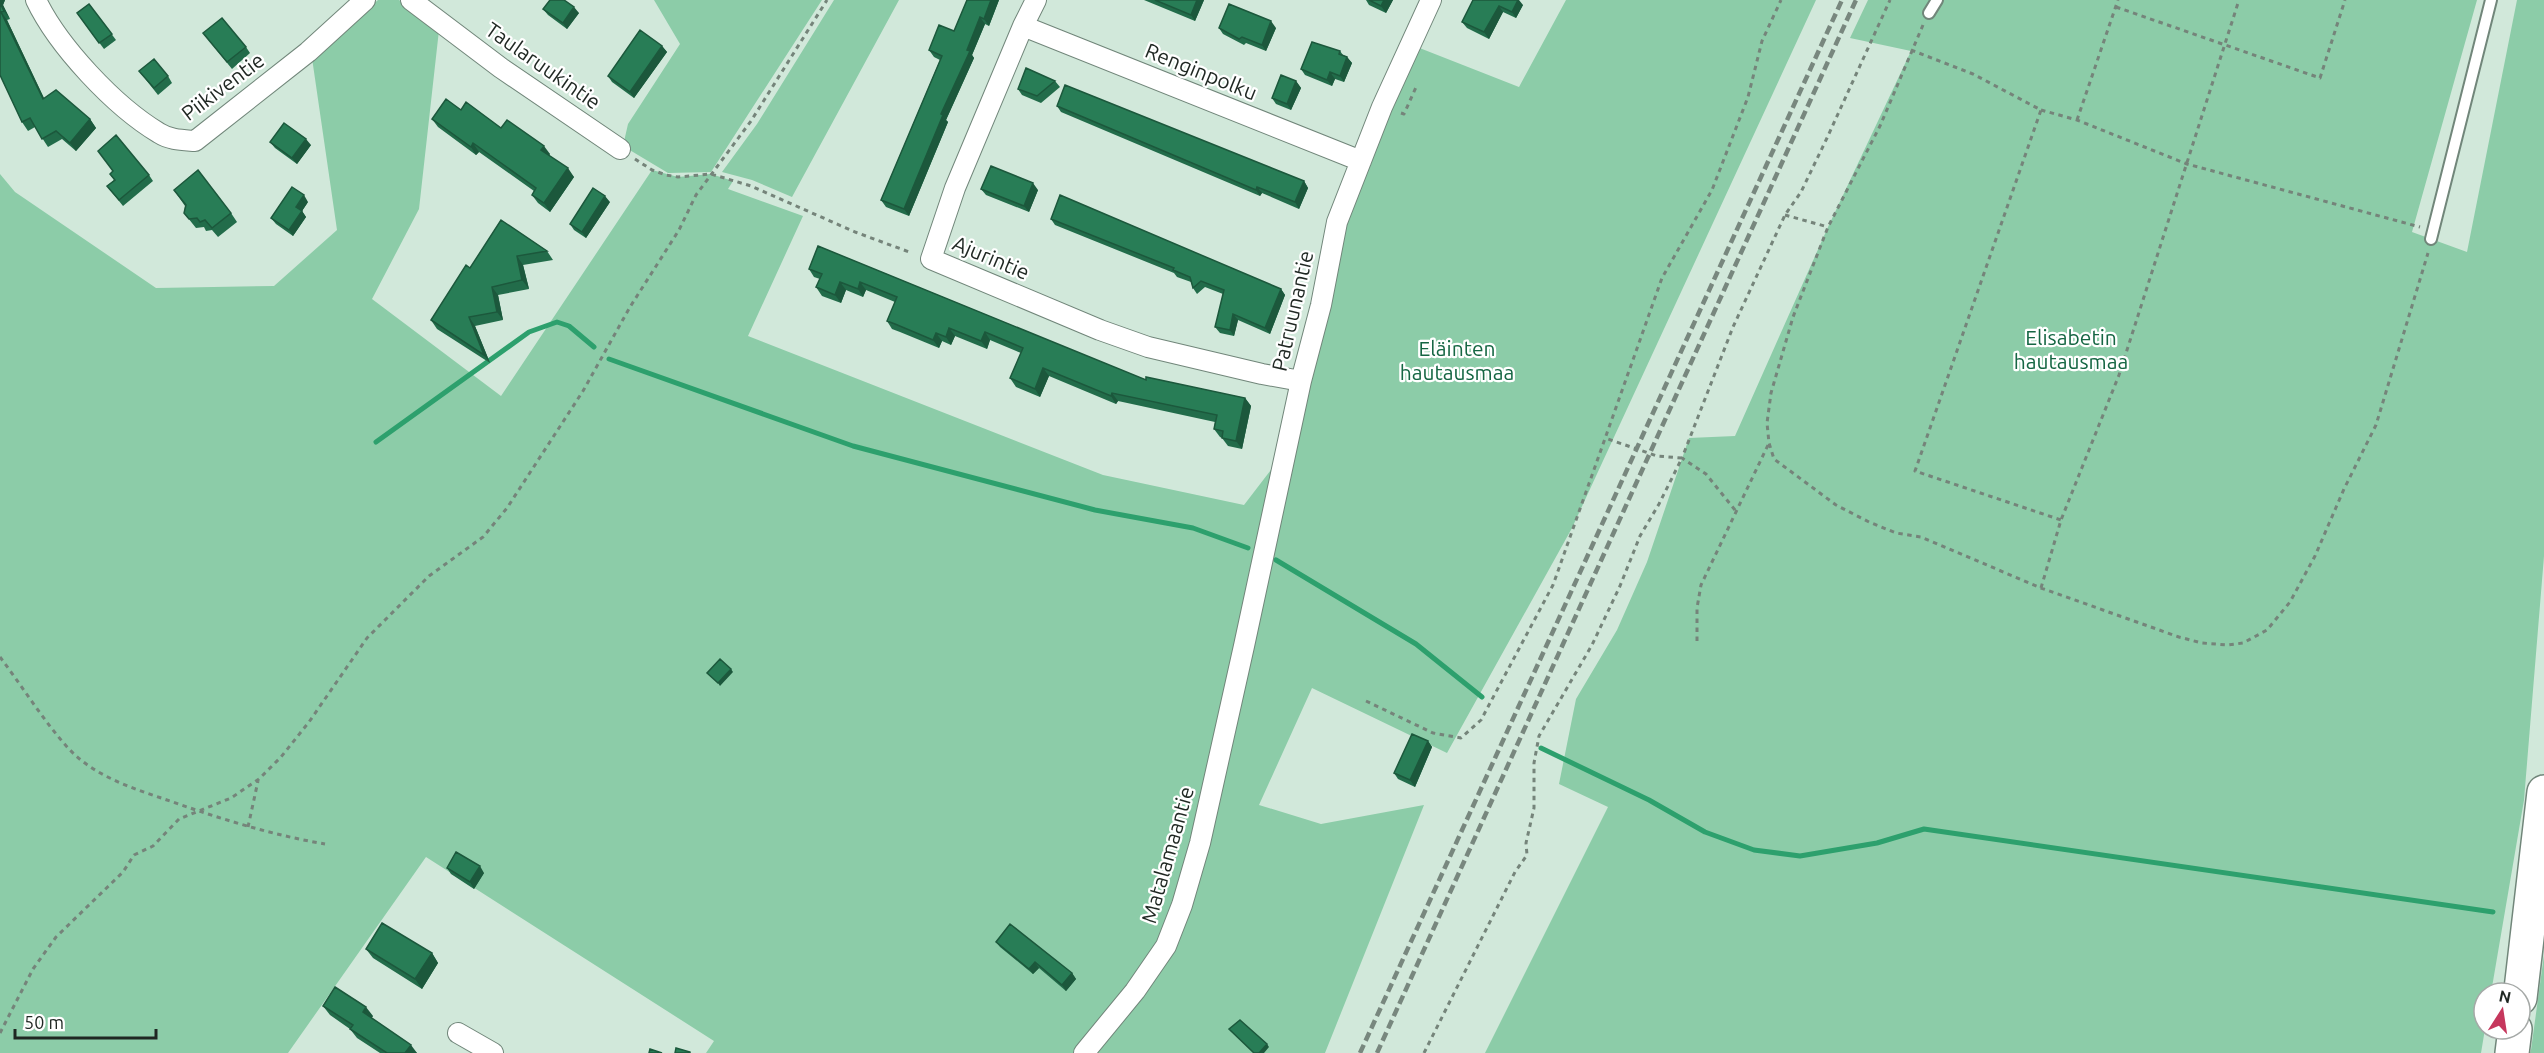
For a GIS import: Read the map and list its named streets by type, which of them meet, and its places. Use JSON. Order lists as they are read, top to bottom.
{
  "streets": {
    "street": [
      "Taularuukintie",
      "Renginpolku",
      "Piikiventie",
      "Ajurintie",
      "Patruunantie",
      "Matalamaantie"
    ]
  },
  "crossings": [
    ["Renginpolku", "Ajurintie"],
    ["Renginpolku", "Patruunantie"],
    ["Ajurintie", "Patruunantie"],
    ["Patruunantie", "Matalamaantie"]
  ],
  "parks": ["Elisabetin hautausmaa", "Eläinten hautausmaa"],
  "scale_bar": "50 m",
  "north": "top"
}
